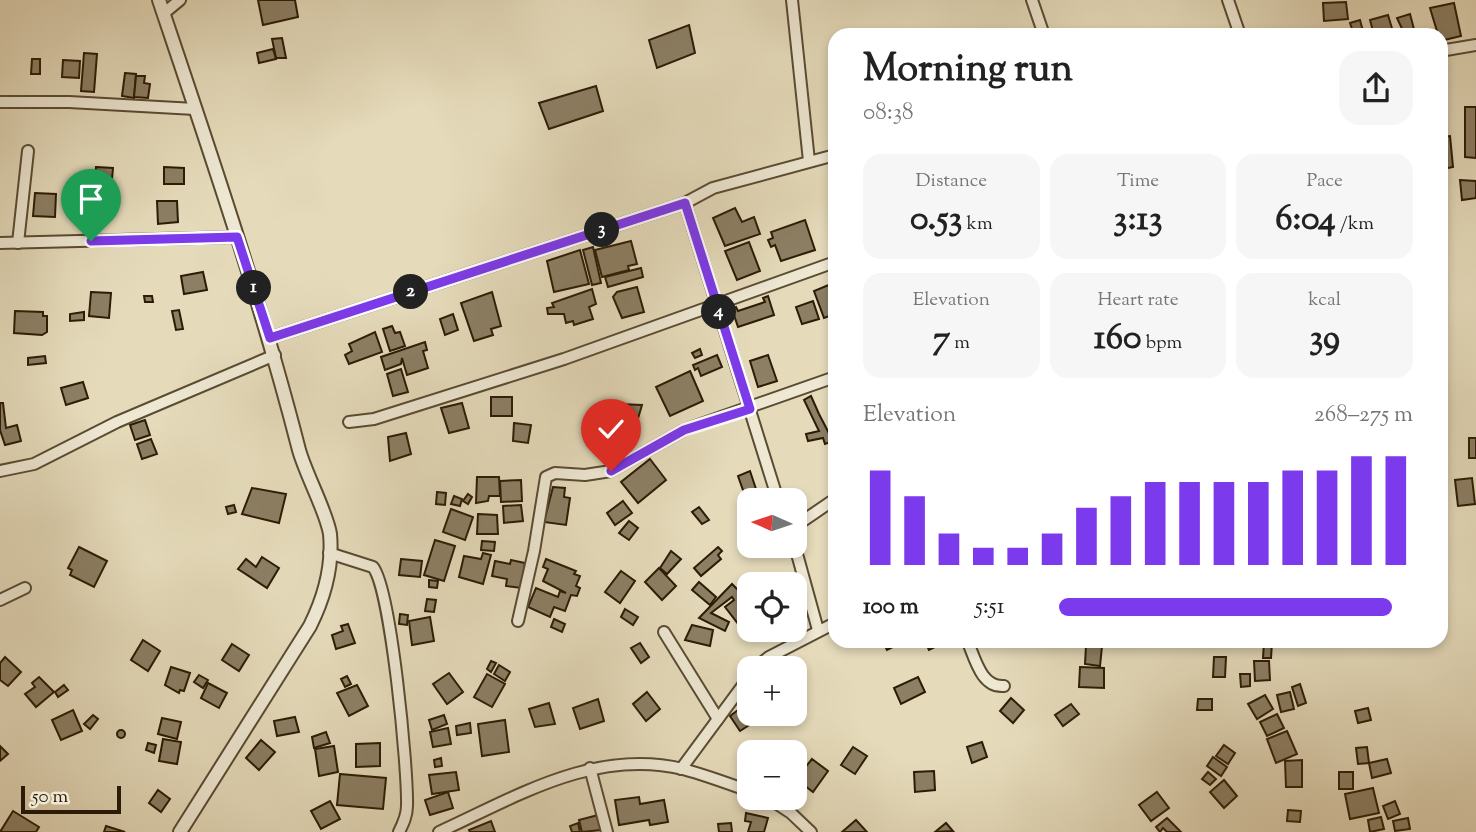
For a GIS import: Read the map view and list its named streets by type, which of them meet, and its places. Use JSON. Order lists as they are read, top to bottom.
{
  "scale_bar": "50 m",
  "north": "left",
  "page": {
    "heading": ["Morning run", "08:38"],
    "stats": [
      ["Distance", "0.53 km"],
      ["Time", "3:13"],
      ["Pace", "6:04 /km"],
      ["Elevation", "7 m"],
      ["Heart rate", "160 bpm"],
      ["kcal", "39"]
    ],
    "pins": [
      "3",
      "1",
      "2",
      "4"
    ],
    "chart": ["Elevation", "268–275 m"],
    "map_buttons": ["+", "−"],
    "list": [
      {
        "name": "100 m",
        "note": "5:51"
      }
    ],
    "scale": "50 m"
  }
}
